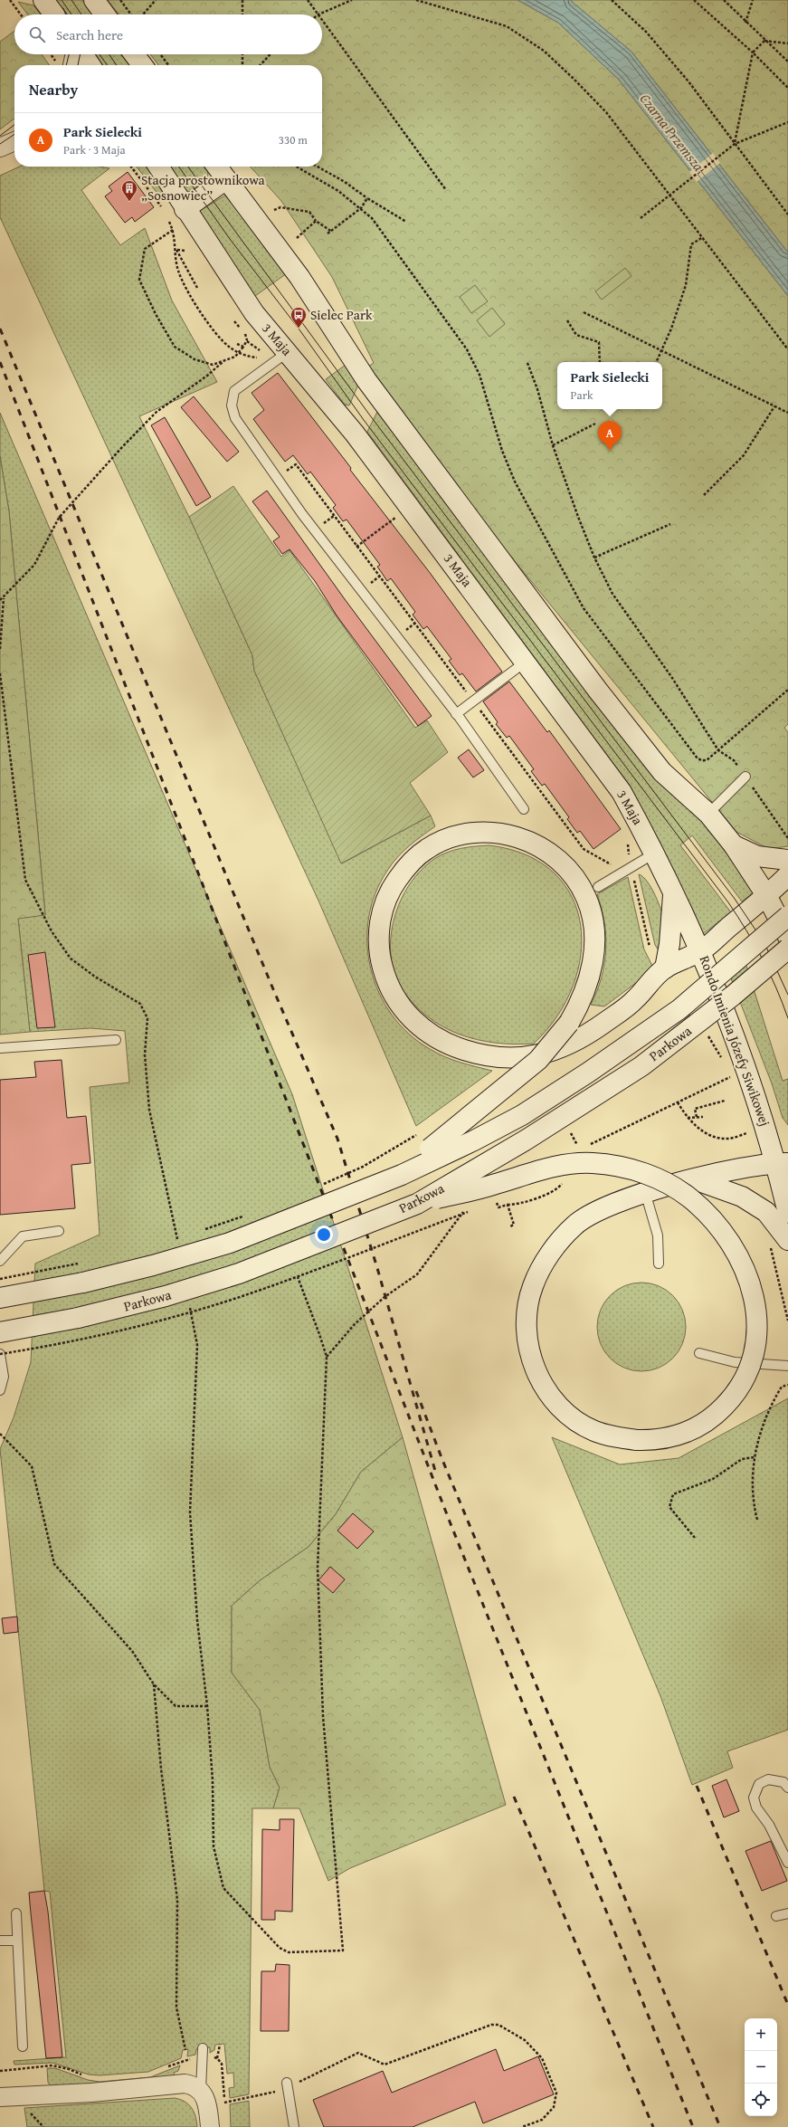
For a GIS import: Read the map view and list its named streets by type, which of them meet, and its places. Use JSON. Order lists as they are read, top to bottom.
{
  "streets": {
    "street": ["3 Maja", "Rondo Imienia Józefy Siwikowej", "Parkowa"]
  },
  "crossings": [
    ["3 Maja", "Rondo Imienia Józefy Siwikowej"]
  ],
  "water": ["Czarna Przemsza"],
  "places": {
    "building": ["Stacja prostownikowa „Sosnowiec”"],
    "bus stop": ["Sielec Park"]
  },
  "page": {
    "search": "Search here",
    "heading": "Nearby",
    "list": [
      {
        "mark": "A",
        "name": "Park Sielecki",
        "note": "Park · 3 Maja",
        "value": "330 m"
      }
    ],
    "popup": ["Park Sielecki", "Park"],
    "pins": "A",
    "map_buttons": ["+", "−"]
  }
}
